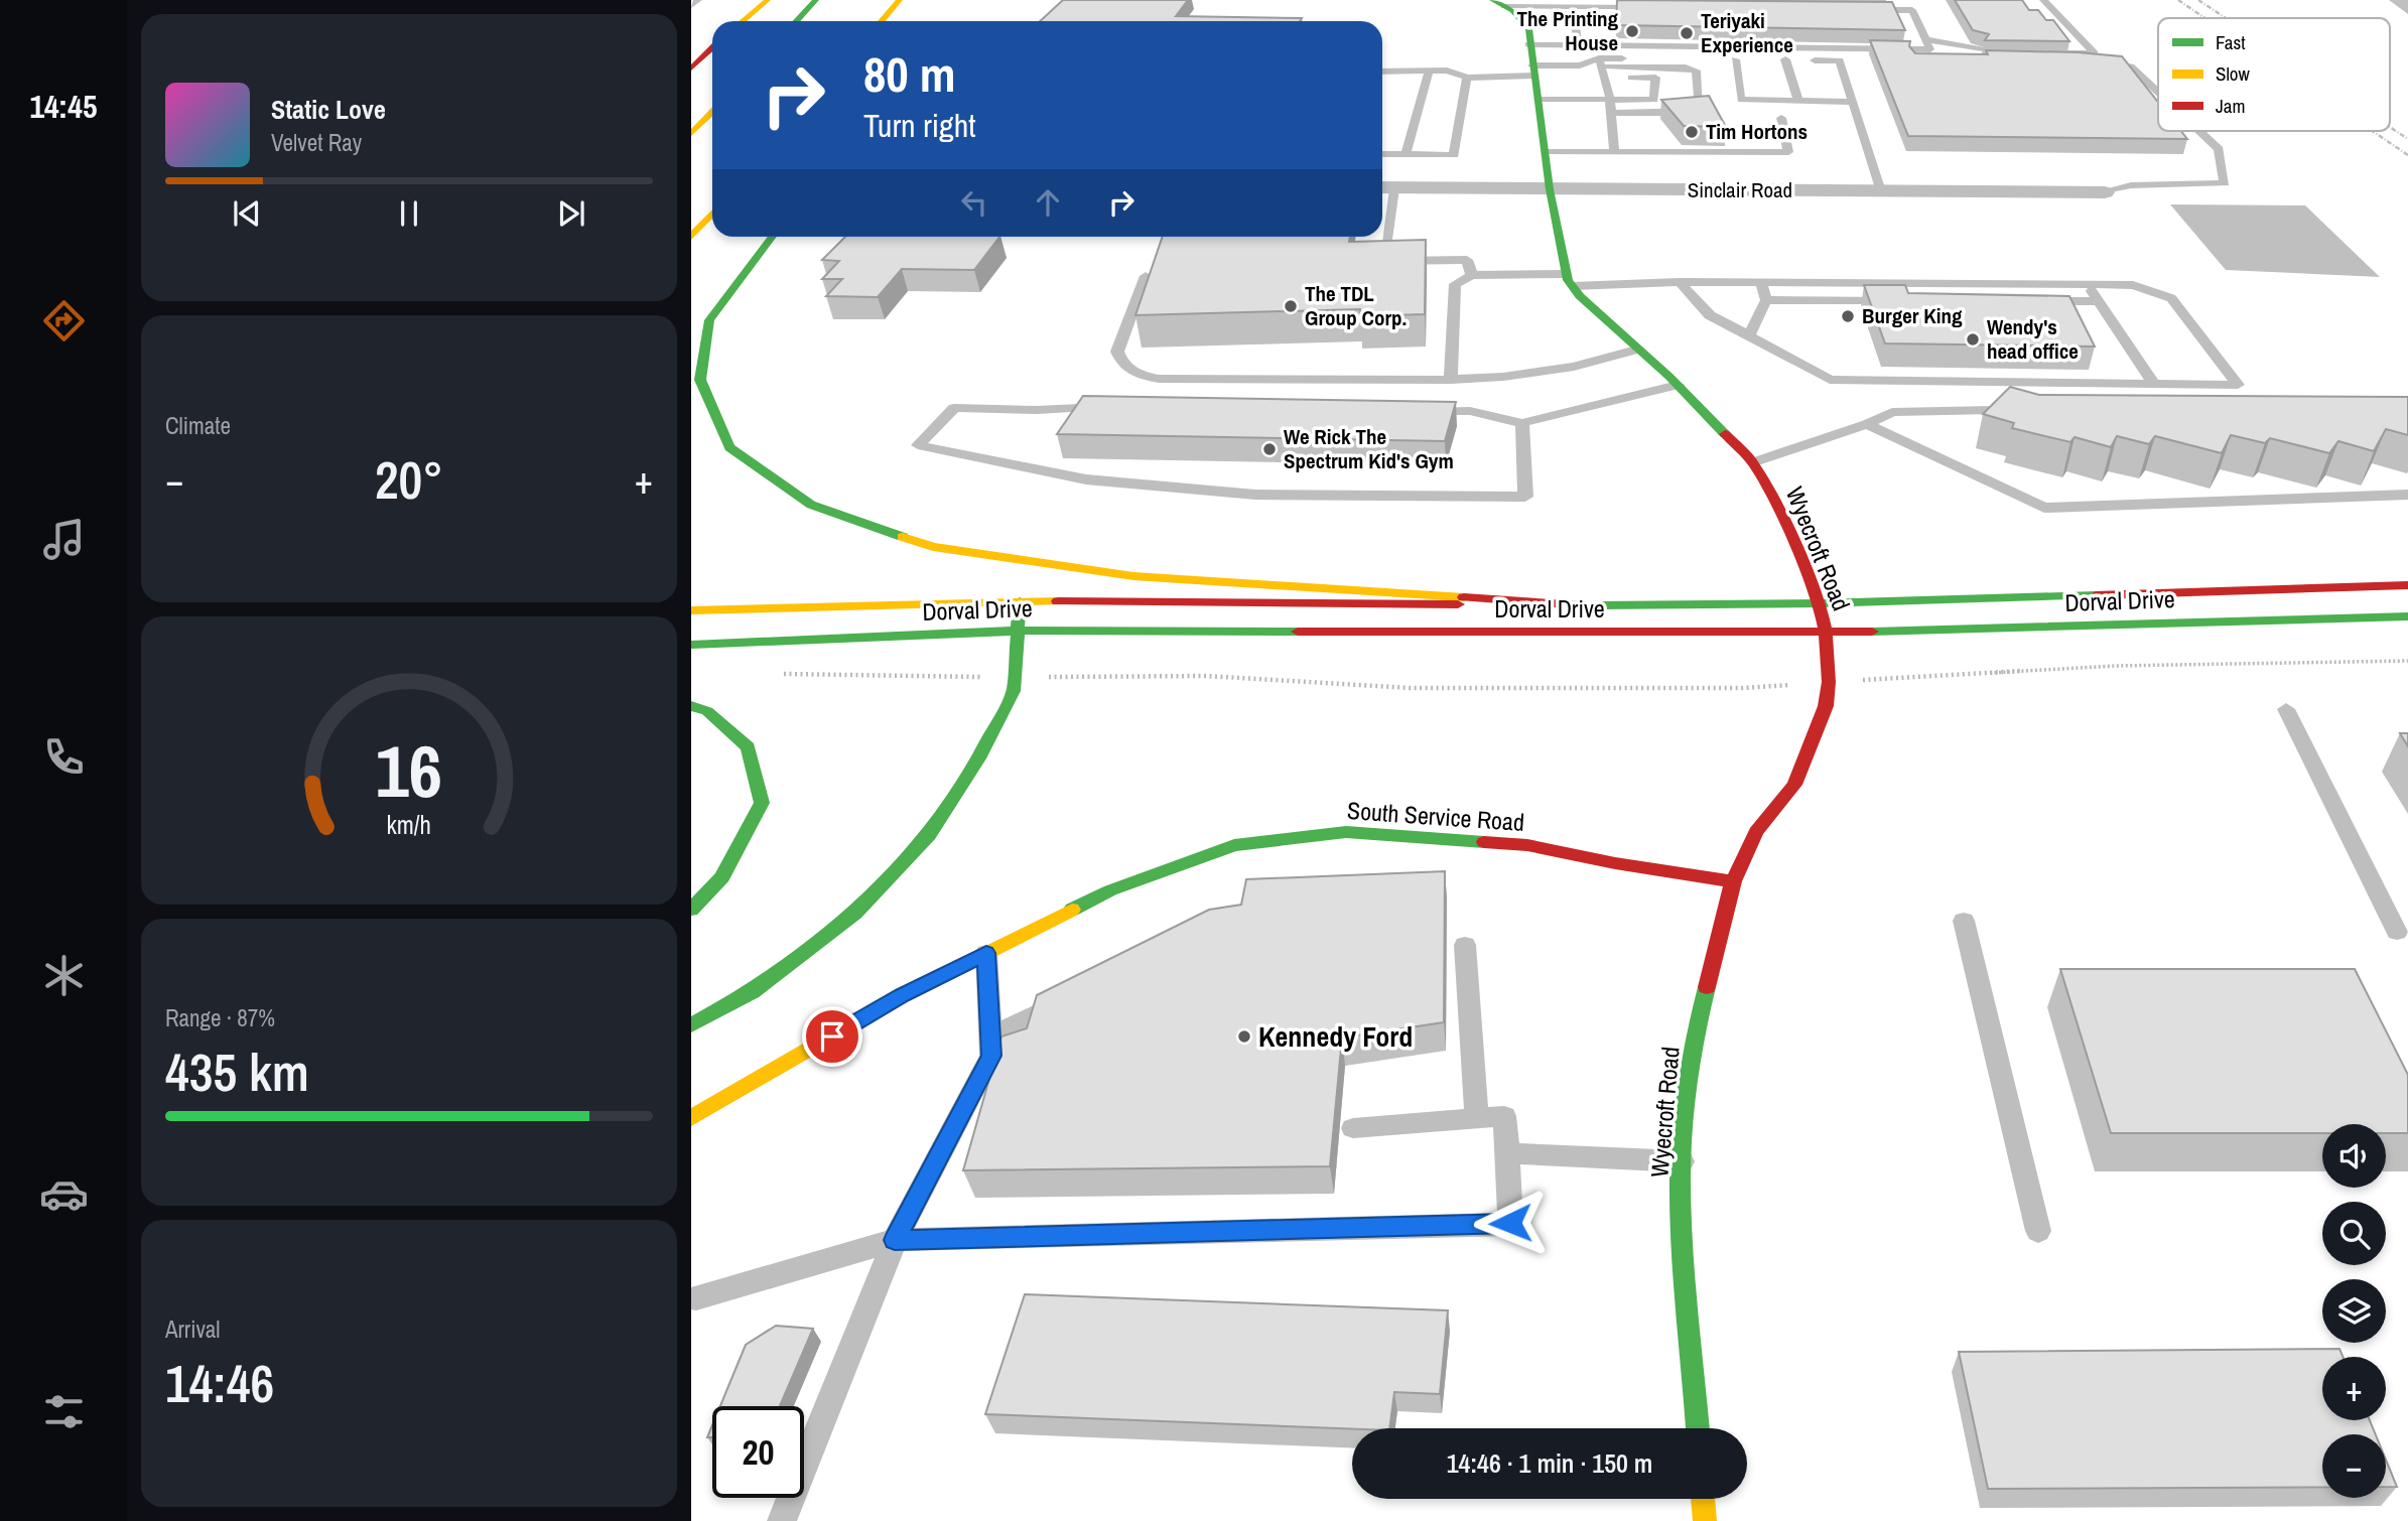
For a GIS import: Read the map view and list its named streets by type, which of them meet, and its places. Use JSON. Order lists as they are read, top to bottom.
{
  "streets": {
    "main road": ["Wyecroft Road", "Dorval Drive", "South Service Road"],
    "street": ["Sinclair Road"]
  },
  "crossings": [
    ["Wyecroft Road", "Dorval Drive"],
    ["Wyecroft Road", "South Service Road"]
  ],
  "places": [
    "The Printing House",
    "Teriyaki Experience",
    "Tim Hortons",
    "The TDL Group Corp.",
    "Burger King",
    "Wendy's head office",
    "We Rick The Spectrum Kid's Gym",
    "Kennedy Ford"
  ],
  "legend": ["Fast", "Slow", "Jam"],
  "page": {
    "tabs": "14:45",
    "turn": ["80 m", "Turn right"],
    "song": ["Static Love", "Velvet Ray"],
    "tile": [
      "Climate",
      ["Range · 87%", "435 km"],
      ["Arrival", "14:46"]
    ],
    "heat": ["−", "20°", "+"],
    "map_buttons": ["+", "−"],
    "limit": "20",
    "trip": "14:46 · 1 min · 150 m",
    "gauge": ["16", "km/h"]
  }
}
